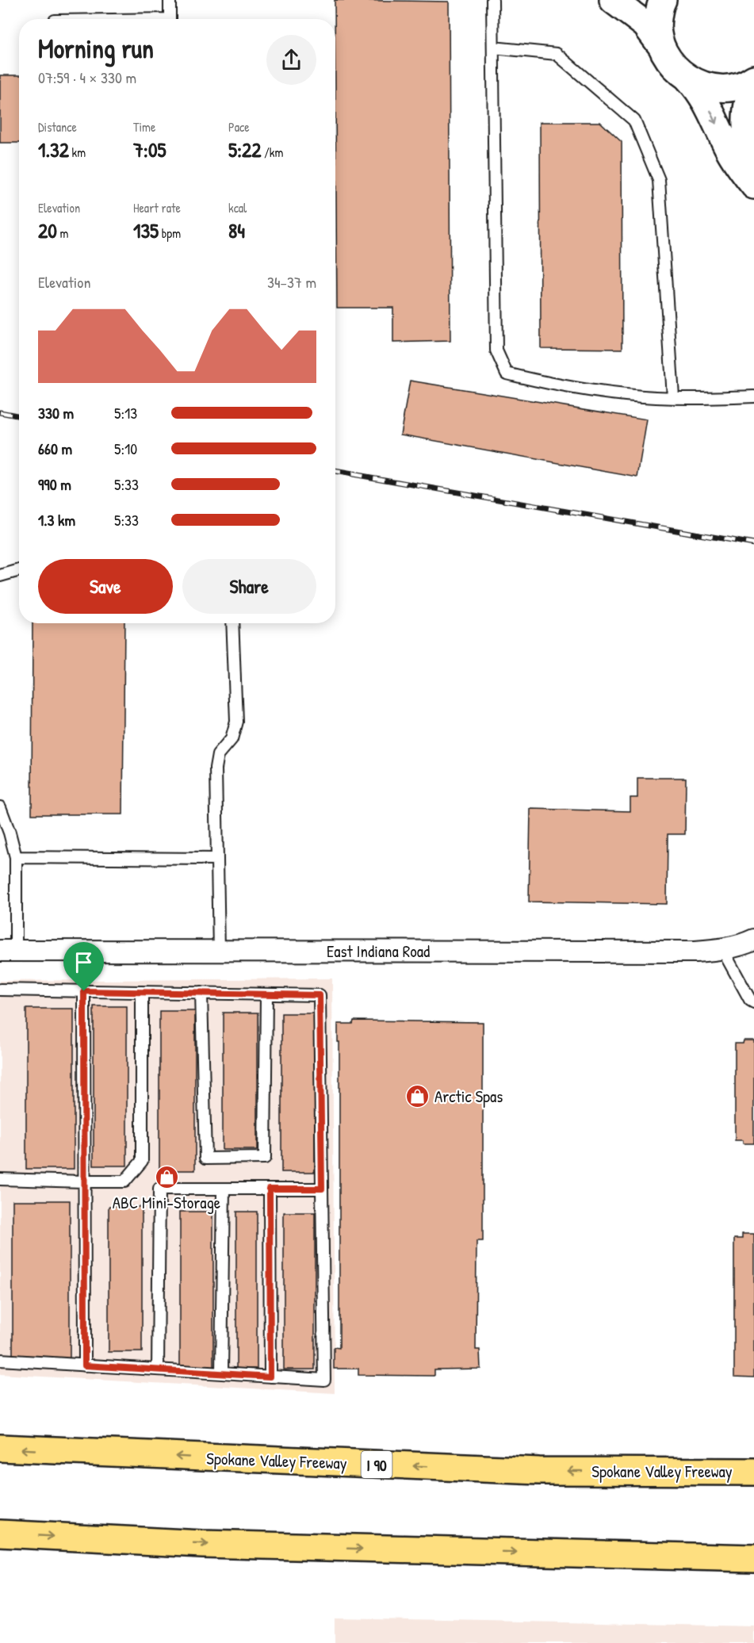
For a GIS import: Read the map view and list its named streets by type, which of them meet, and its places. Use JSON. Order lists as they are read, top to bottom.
{
  "streets": {
    "highway": ["Spokane Valley Freeway", "I 90"],
    "street": ["East Indiana Road"]
  },
  "places": {
    "shop": ["Arctic Spas", "ABC Mini-Storage"]
  },
  "page": {
    "heading": ["Morning run", "07:59 · 4 × 330 m"],
    "stats": [
      ["Distance", "1.32 km"],
      ["Time", "7:05"],
      ["Pace", "5:22 /km"],
      ["Elevation", "20 m"],
      ["Heart rate", "135 bpm"],
      ["kcal", "84"]
    ],
    "chart": ["Elevation", "34–37 m"],
    "list": [
      {
        "name": "330 m",
        "note": "5:13"
      },
      {
        "name": "660 m",
        "note": "5:10"
      },
      {
        "name": "990 m",
        "note": "5:33"
      },
      {
        "name": "1.3 km",
        "note": "5:33"
      }
    ],
    "buttons": ["Save", "Share"]
  }
}
